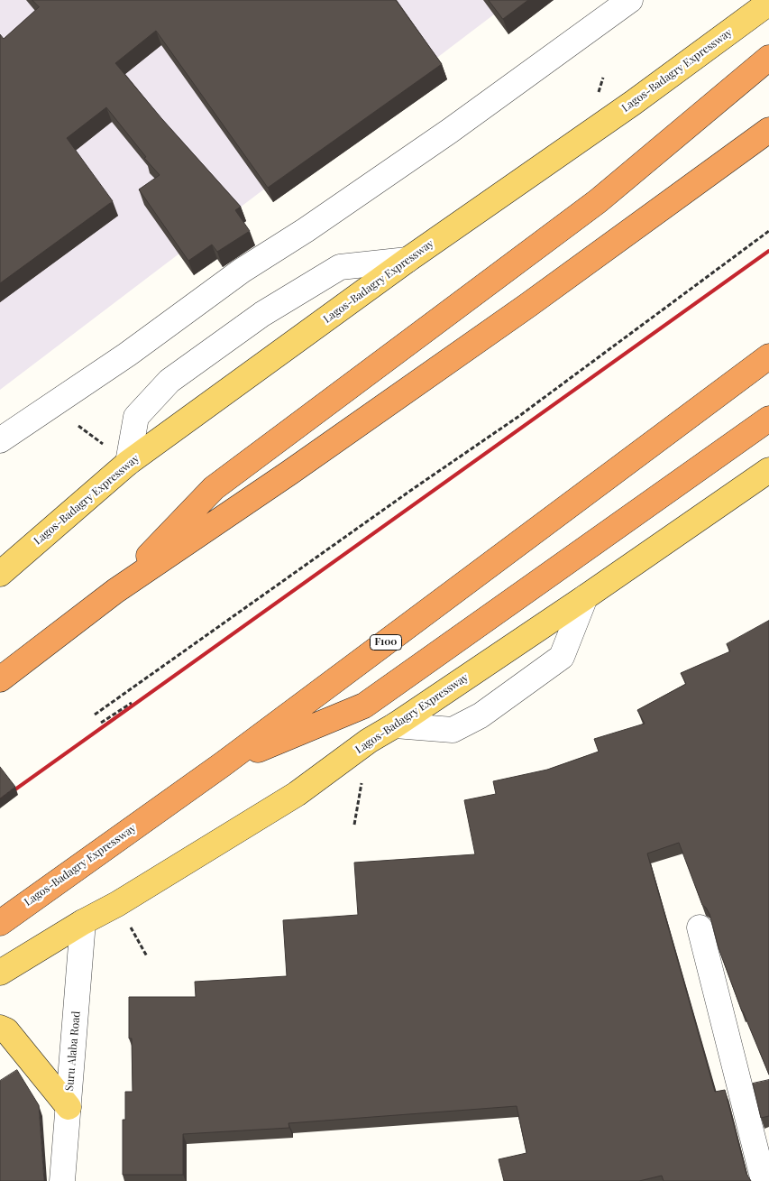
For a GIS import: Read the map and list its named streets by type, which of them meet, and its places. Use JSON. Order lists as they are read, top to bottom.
{
  "streets": {
    "highway": ["Lagos-Badagry Expressway", "F100"],
    "street": ["Suru Alaba Road"]
  },
  "crossings": [
    ["Lagos-Badagry Expressway", "Suru Alaba Road"]
  ]
}
